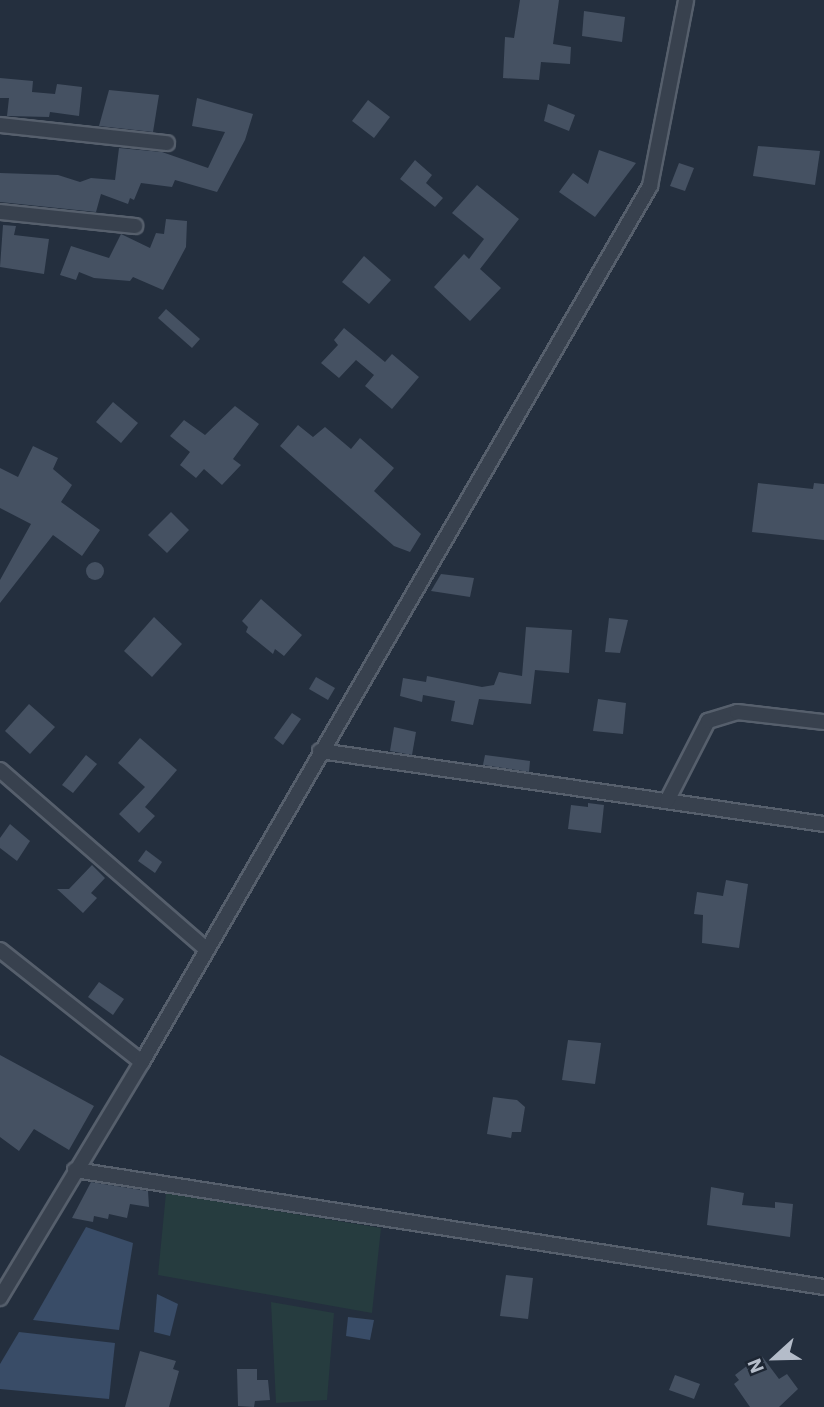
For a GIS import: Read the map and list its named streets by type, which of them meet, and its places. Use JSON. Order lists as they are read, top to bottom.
{
  "north": "left"
}
